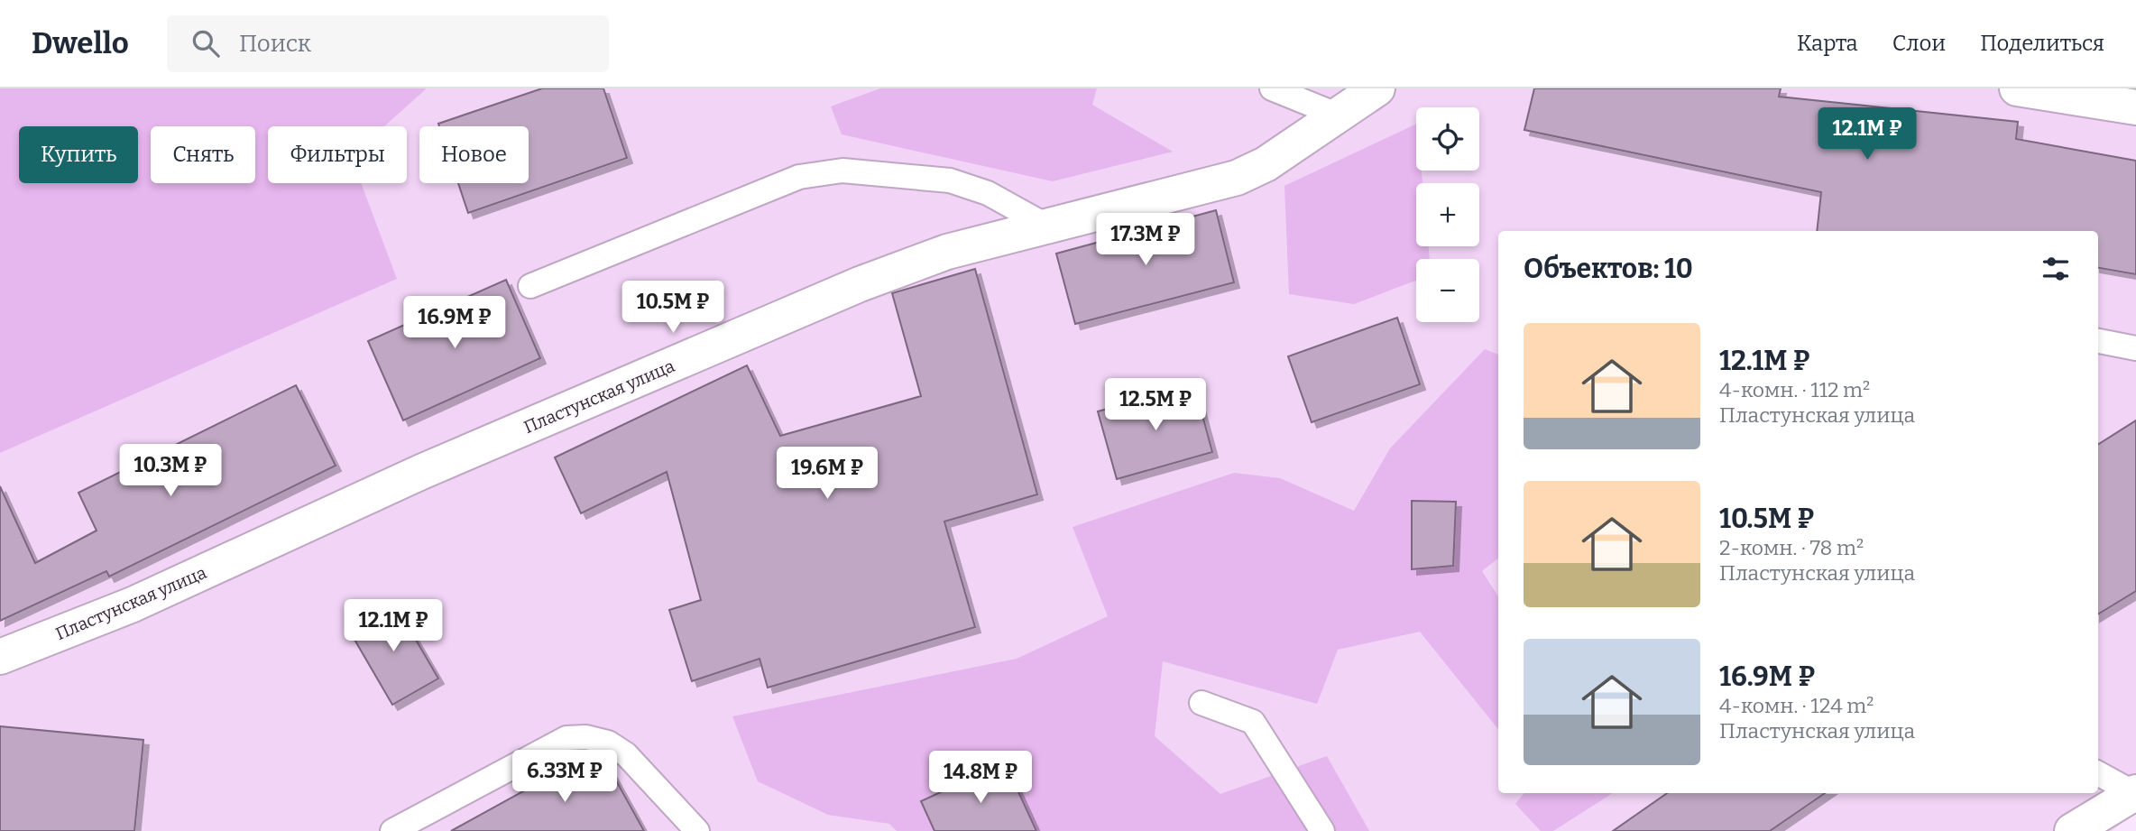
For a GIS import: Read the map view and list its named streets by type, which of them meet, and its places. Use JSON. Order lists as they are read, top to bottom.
{
  "streets": {
    "street": ["Пластунская улица"]
  },
  "page": {
    "header": "Dwello",
    "search": "Поиск",
    "nav": ["Карта", "Слои", "Поделиться"],
    "map_buttons": ["+", "−"],
    "price": [
      "12.1M ₽",
      "17.3M ₽",
      "10.5M ₽",
      "16.9M ₽",
      "12.5M ₽",
      "10.3M ₽",
      "19.6M ₽",
      "12.1M ₽",
      "6.33M ₽",
      "14.8M ₽"
    ],
    "chip": [
      "Купить",
      "Снять",
      "Фильтры",
      "Новое"
    ],
    "heading": "Объектов: 10",
    "list": [
      {
        "name": "12.1M ₽",
        "note": "4-комн. · 112 m² · Пластунская улица"
      },
      {
        "name": "10.5M ₽",
        "note": "2-комн. · 78 m² · Пластунская улица"
      },
      {
        "name": "16.9M ₽",
        "note": "4-комн. · 124 m² · Пластунская улица"
      }
    ]
  }
}
